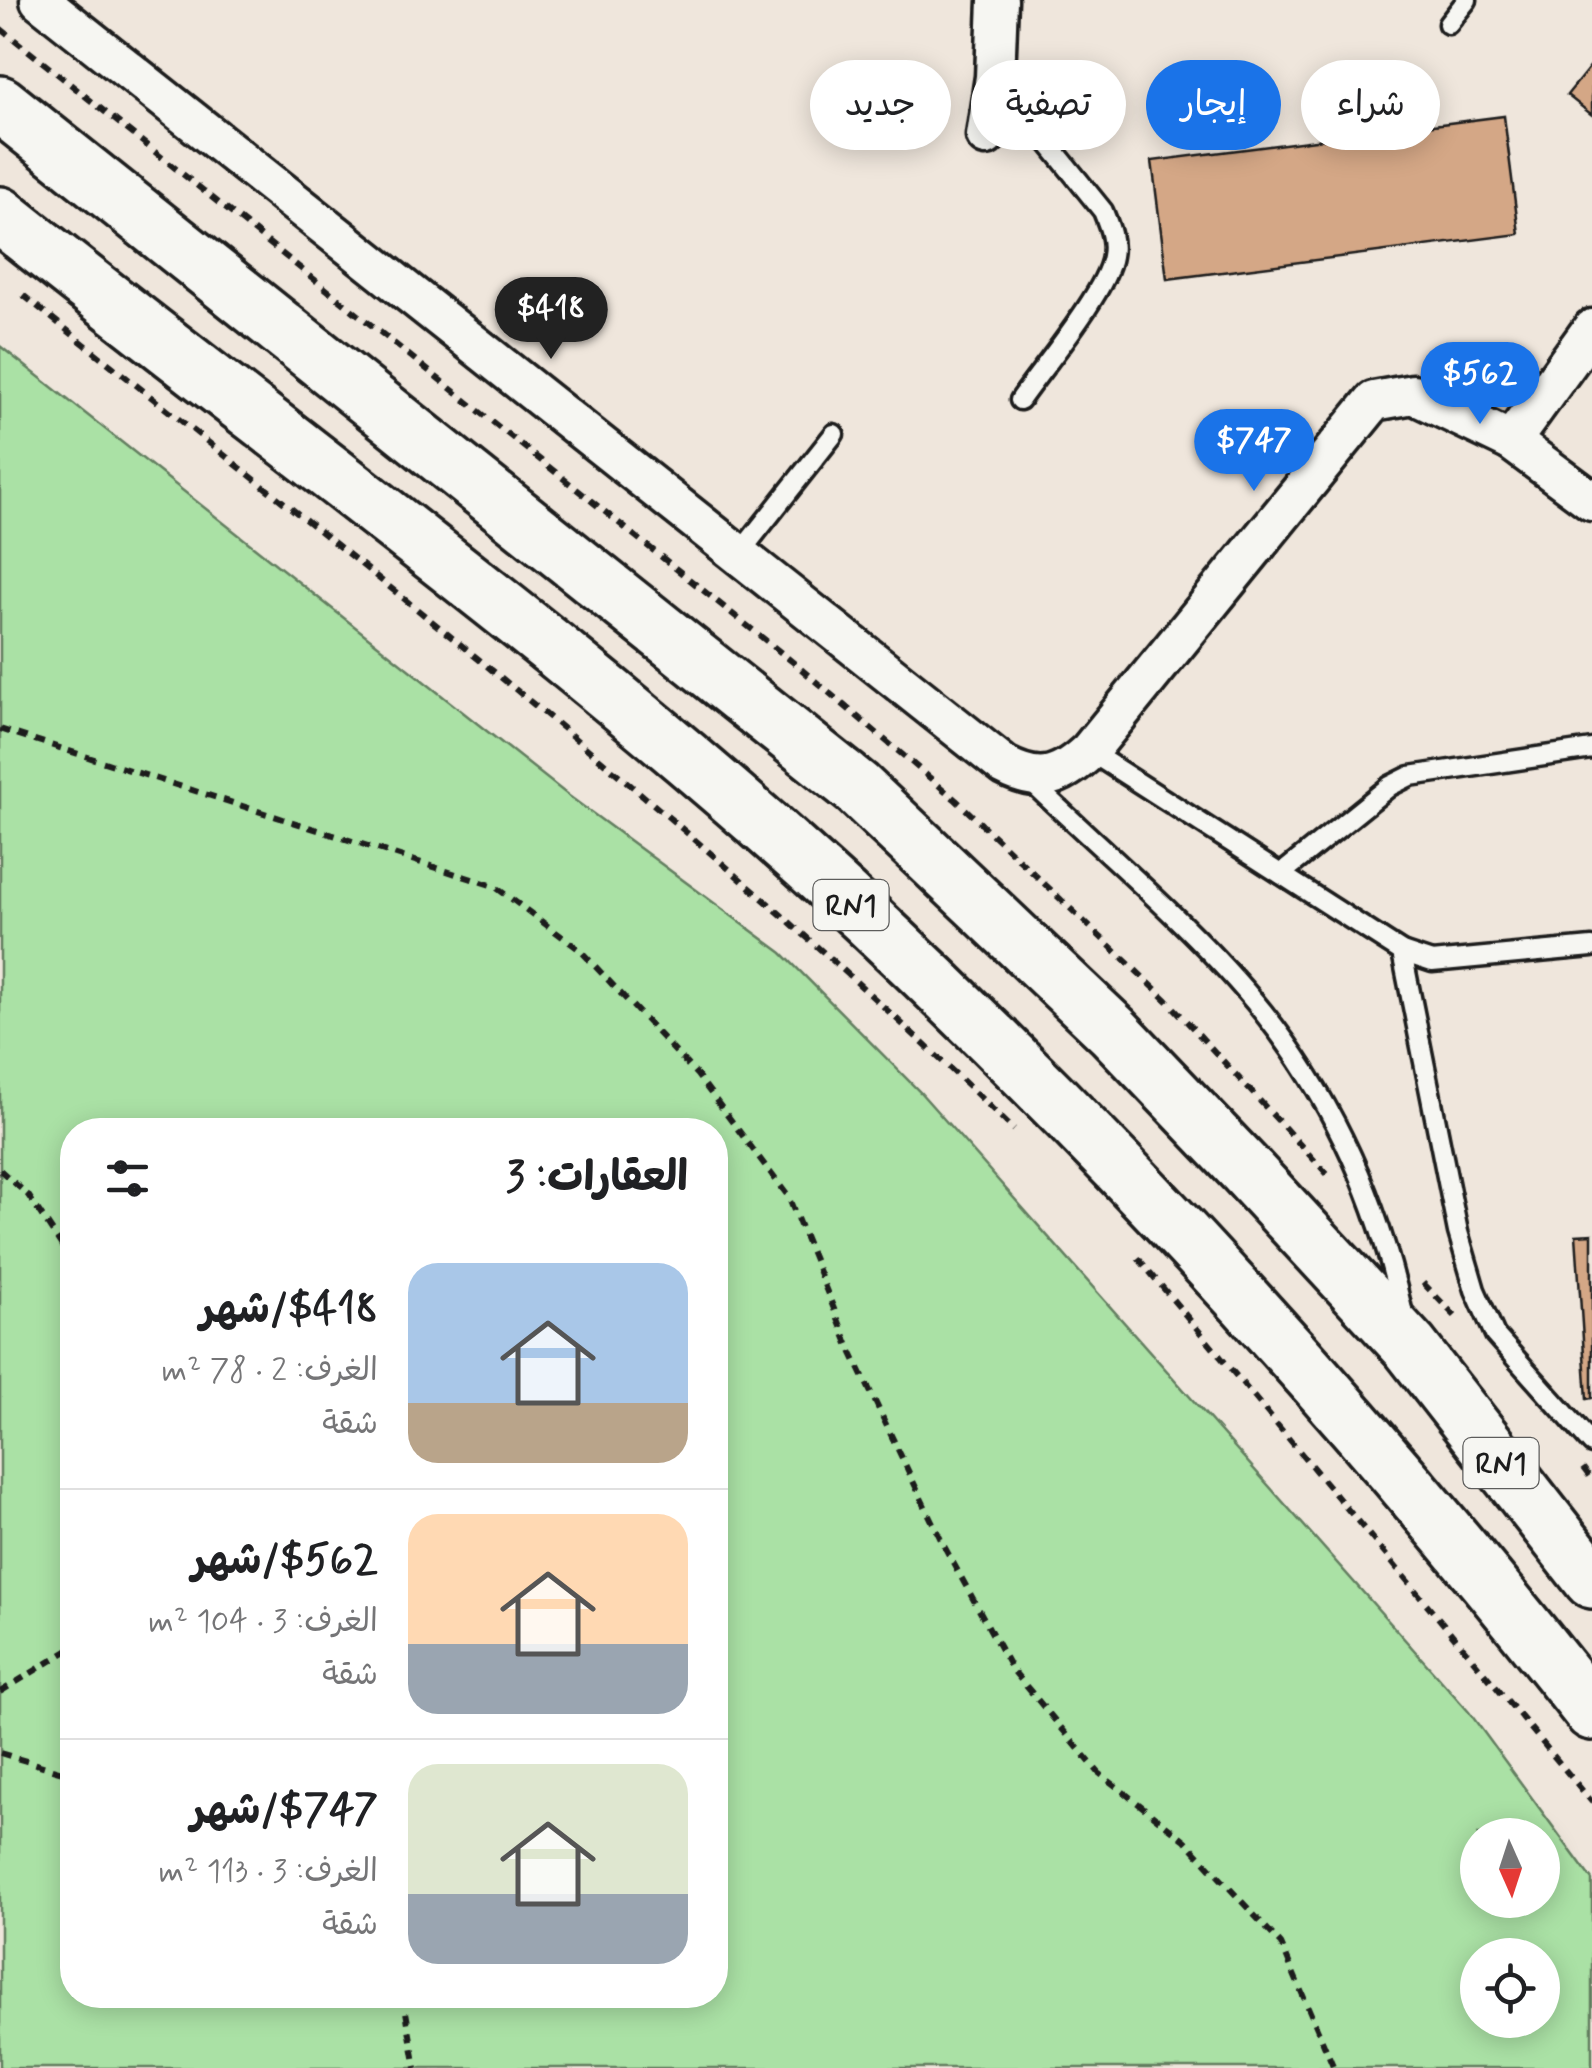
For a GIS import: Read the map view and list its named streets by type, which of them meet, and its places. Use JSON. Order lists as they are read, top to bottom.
{
  "streets": {
    "highway": ["RN1"]
  },
  "north": "bottom",
  "page": {
    "chip": [
      "شراء",
      "إيجار",
      "تصفية",
      "جديد"
    ],
    "price": ["$418", "$562", "$747"],
    "heading": "العقارات: 3",
    "list": [
      {
        "name": "$418/شهر",
        "note": "الغرف: 2 · 78 m² · شقة"
      },
      {
        "name": "$562/شهر",
        "note": "الغرف: 3 · 104 m² · شقة"
      },
      {
        "name": "$747/شهر",
        "note": "الغرف: 3 · 113 m² · شقة"
      }
    ]
  }
}
